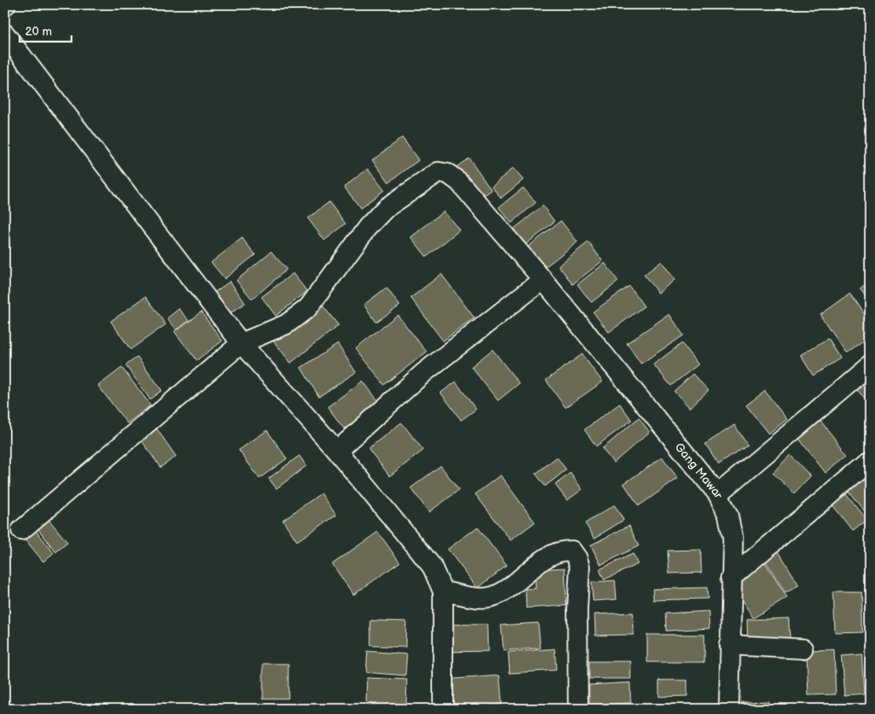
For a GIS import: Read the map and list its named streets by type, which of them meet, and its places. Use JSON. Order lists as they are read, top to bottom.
{
  "streets": {
    "street": ["Gang Mawar"]
  },
  "scale_bar": "20 m"
}
